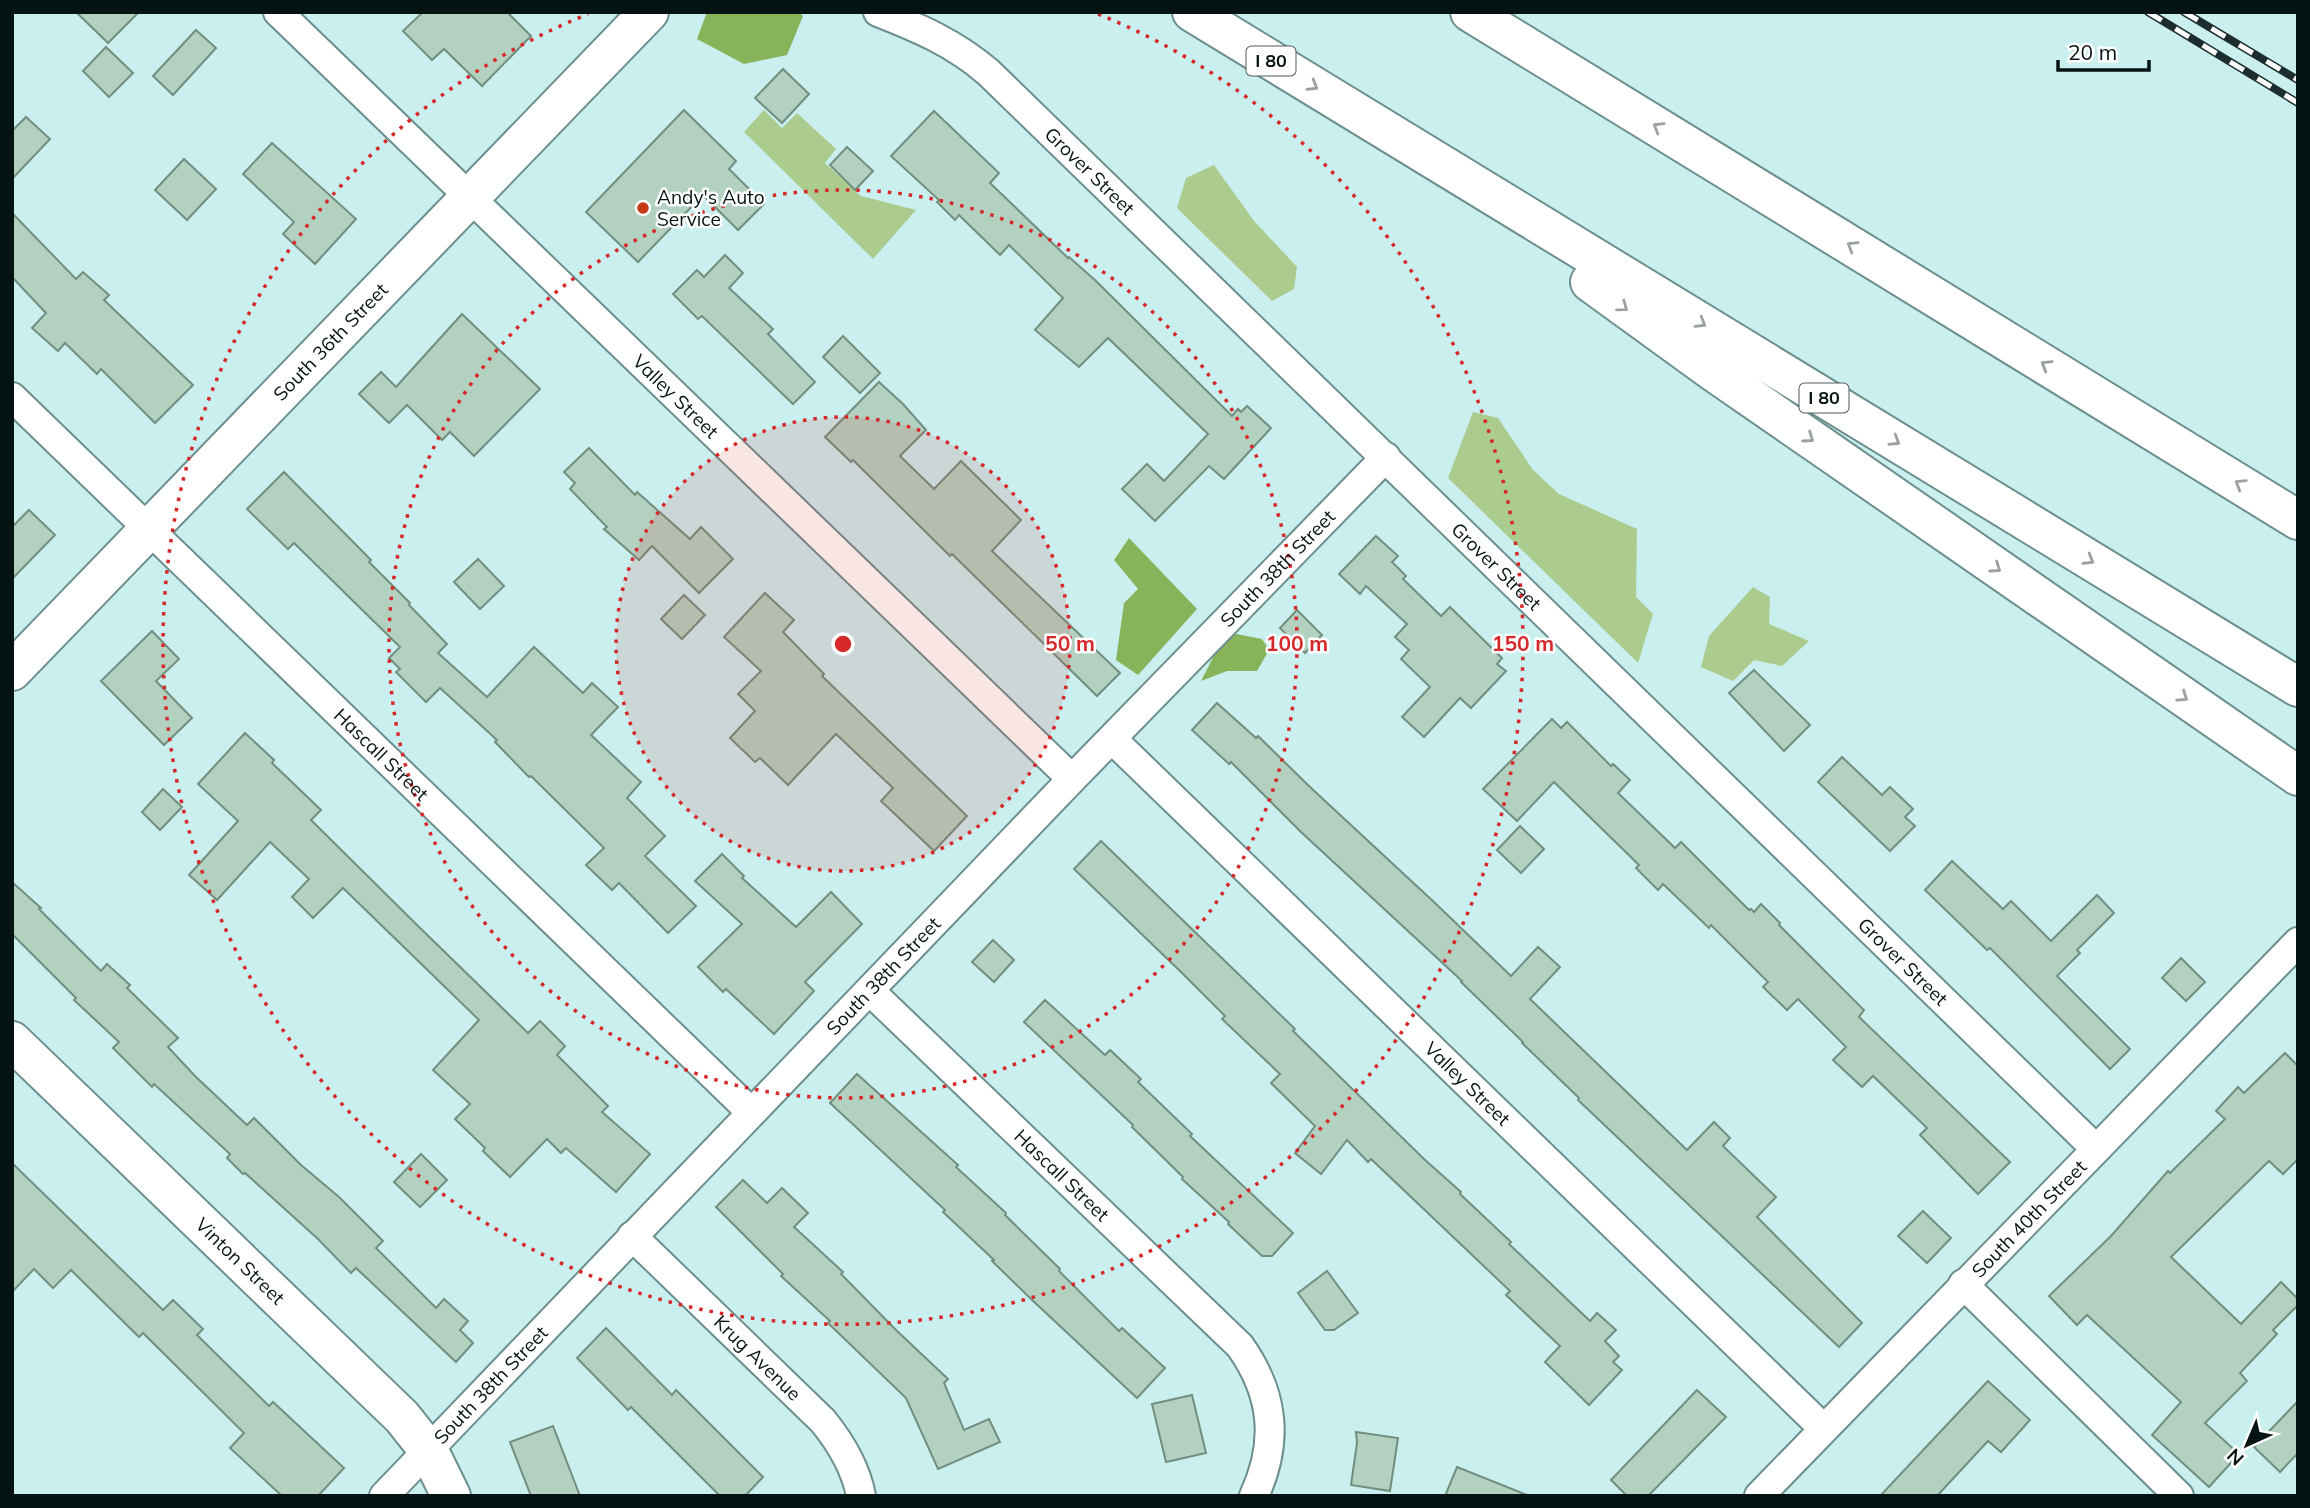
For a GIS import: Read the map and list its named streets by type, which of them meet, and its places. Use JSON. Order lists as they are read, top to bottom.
{
  "streets": {
    "main road": ["I 80", "South 36th Street", "Vinton Street"],
    "street": [
      "Grover Street",
      "Valley Street",
      "South 38th Street",
      "Hascall Street",
      "South 40th Street",
      "Krug Avenue"
    ]
  },
  "crossings": [
    ["Grover Street", "South 38th Street"],
    ["Grover Street", "South 40th Street"],
    ["South 36th Street", "Valley Street"],
    ["South 36th Street", "Hascall Street"],
    ["Valley Street", "South 38th Street"],
    ["Valley Street", "South 40th Street"],
    ["South 38th Street", "Hascall Street"],
    ["South 38th Street", "Vinton Street"],
    ["South 38th Street", "Krug Avenue"]
  ],
  "places": ["Andy's Auto Service"],
  "scale_bar": "20 m",
  "north": "bottom left",
  "rings": ["50 m", "100 m", "150 m"]
}
